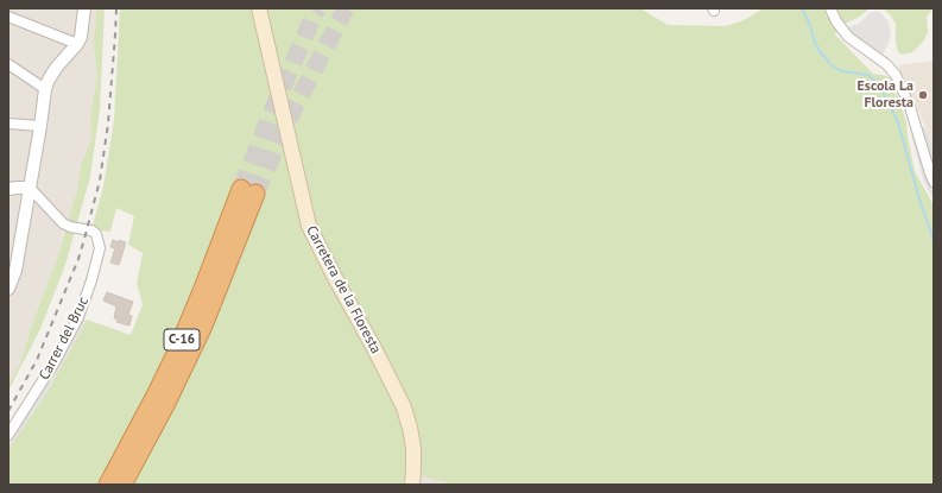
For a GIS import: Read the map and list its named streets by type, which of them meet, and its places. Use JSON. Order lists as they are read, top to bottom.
{
  "streets": {
    "highway": ["C-16"],
    "main road": ["Carretera de la Floresta"],
    "street": ["Carrer del Bruc"]
  },
  "places": ["Escola La Floresta"]
}
